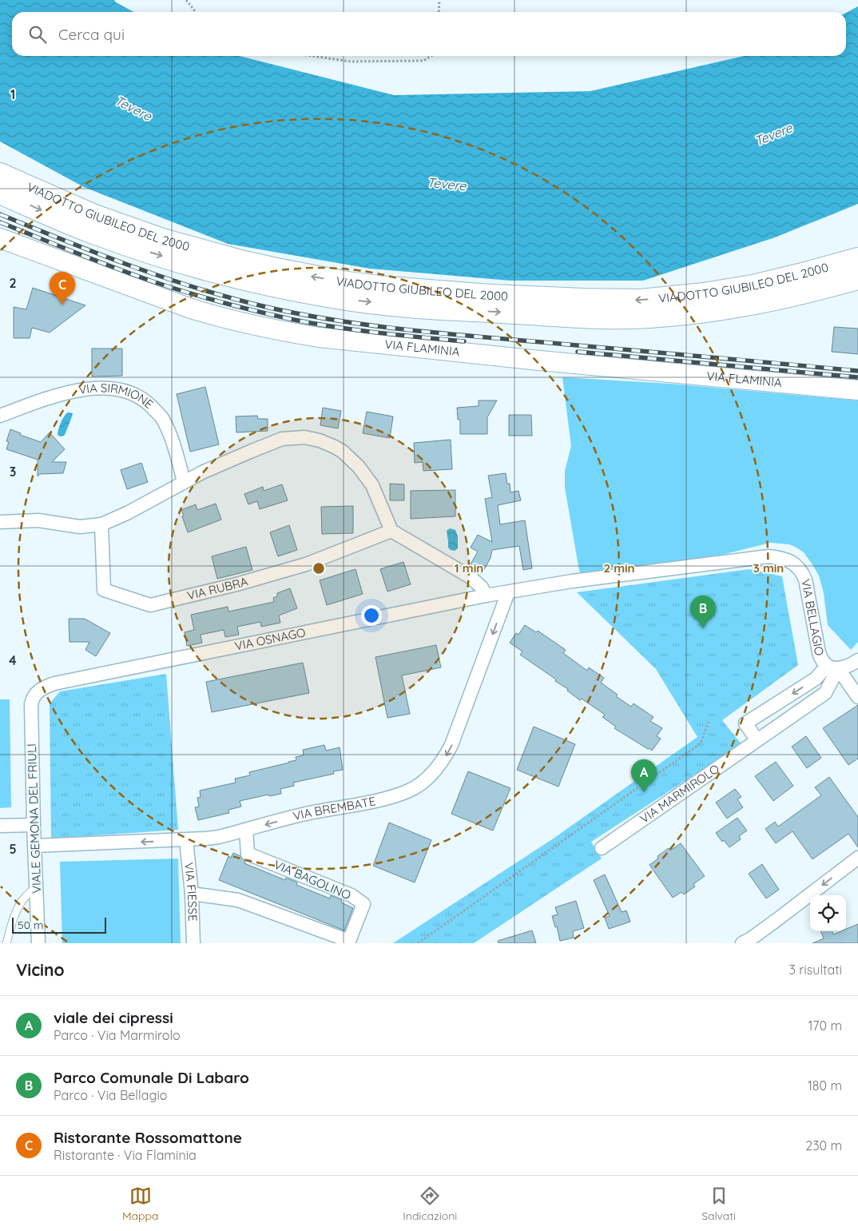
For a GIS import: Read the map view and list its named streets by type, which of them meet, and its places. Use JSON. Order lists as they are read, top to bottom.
{
  "streets": {
    "highway": ["VIADOTTO GIUBILEO DEL 2000"],
    "street": [
      "VIA FLAMINIA",
      "VIA SIRMIONE",
      "VIA RUBRA",
      "VIA BELLAGIO",
      "VIA OSNAGO",
      "VIA MARMIROLO",
      "VIA BREMBATE",
      "VIALE GEMONA DEL FRIULI",
      "VIA BAGOLINO",
      "VIA FIESSE"
    ]
  },
  "crossings": [
    ["VIA BELLAGIO", "VIA OSNAGO"],
    ["VIA BELLAGIO", "VIA MARMIROLO"],
    ["VIA BELLAGIO", "VIA BREMBATE"],
    ["VIA OSNAGO", "VIA BREMBATE"],
    ["VIA OSNAGO", "VIALE GEMONA DEL FRIULI"],
    ["VIA BREMBATE", "VIALE GEMONA DEL FRIULI"],
    ["VIA BREMBATE", "VIA BAGOLINO"],
    ["VIA BREMBATE", "VIA FIESSE"],
    ["VIA BAGOLINO", "VIA FIESSE"]
  ],
  "one_way": ["VIA BREMBATE"],
  "water": ["Tevere"],
  "scale_bar": "50 m",
  "page": {
    "search": "Cerca qui",
    "pins": ["C", "B", "A"],
    "scale": "50 m",
    "heading": ["Vicino", "3 risultati"],
    "list": [
      {
        "mark": "A",
        "name": "viale dei cipressi",
        "note": "Parco · Via Marmirolo",
        "value": "170 m"
      },
      {
        "mark": "B",
        "name": "Parco Comunale Di Labaro",
        "note": "Parco · Via Bellagio",
        "value": "180 m"
      },
      {
        "mark": "C",
        "name": "Ristorante Rossomattone",
        "note": "Ristorante · Via Flaminia",
        "value": "230 m"
      }
    ],
    "nav": ["Mappa", "Indicazioni", "Salvati"]
  },
  "grid": {
    "rows": [
      "1",
      "2",
      "3",
      "4",
      "5"
    ]
  },
  "rings": ["1 min", "2 min", "3 min"]
}
